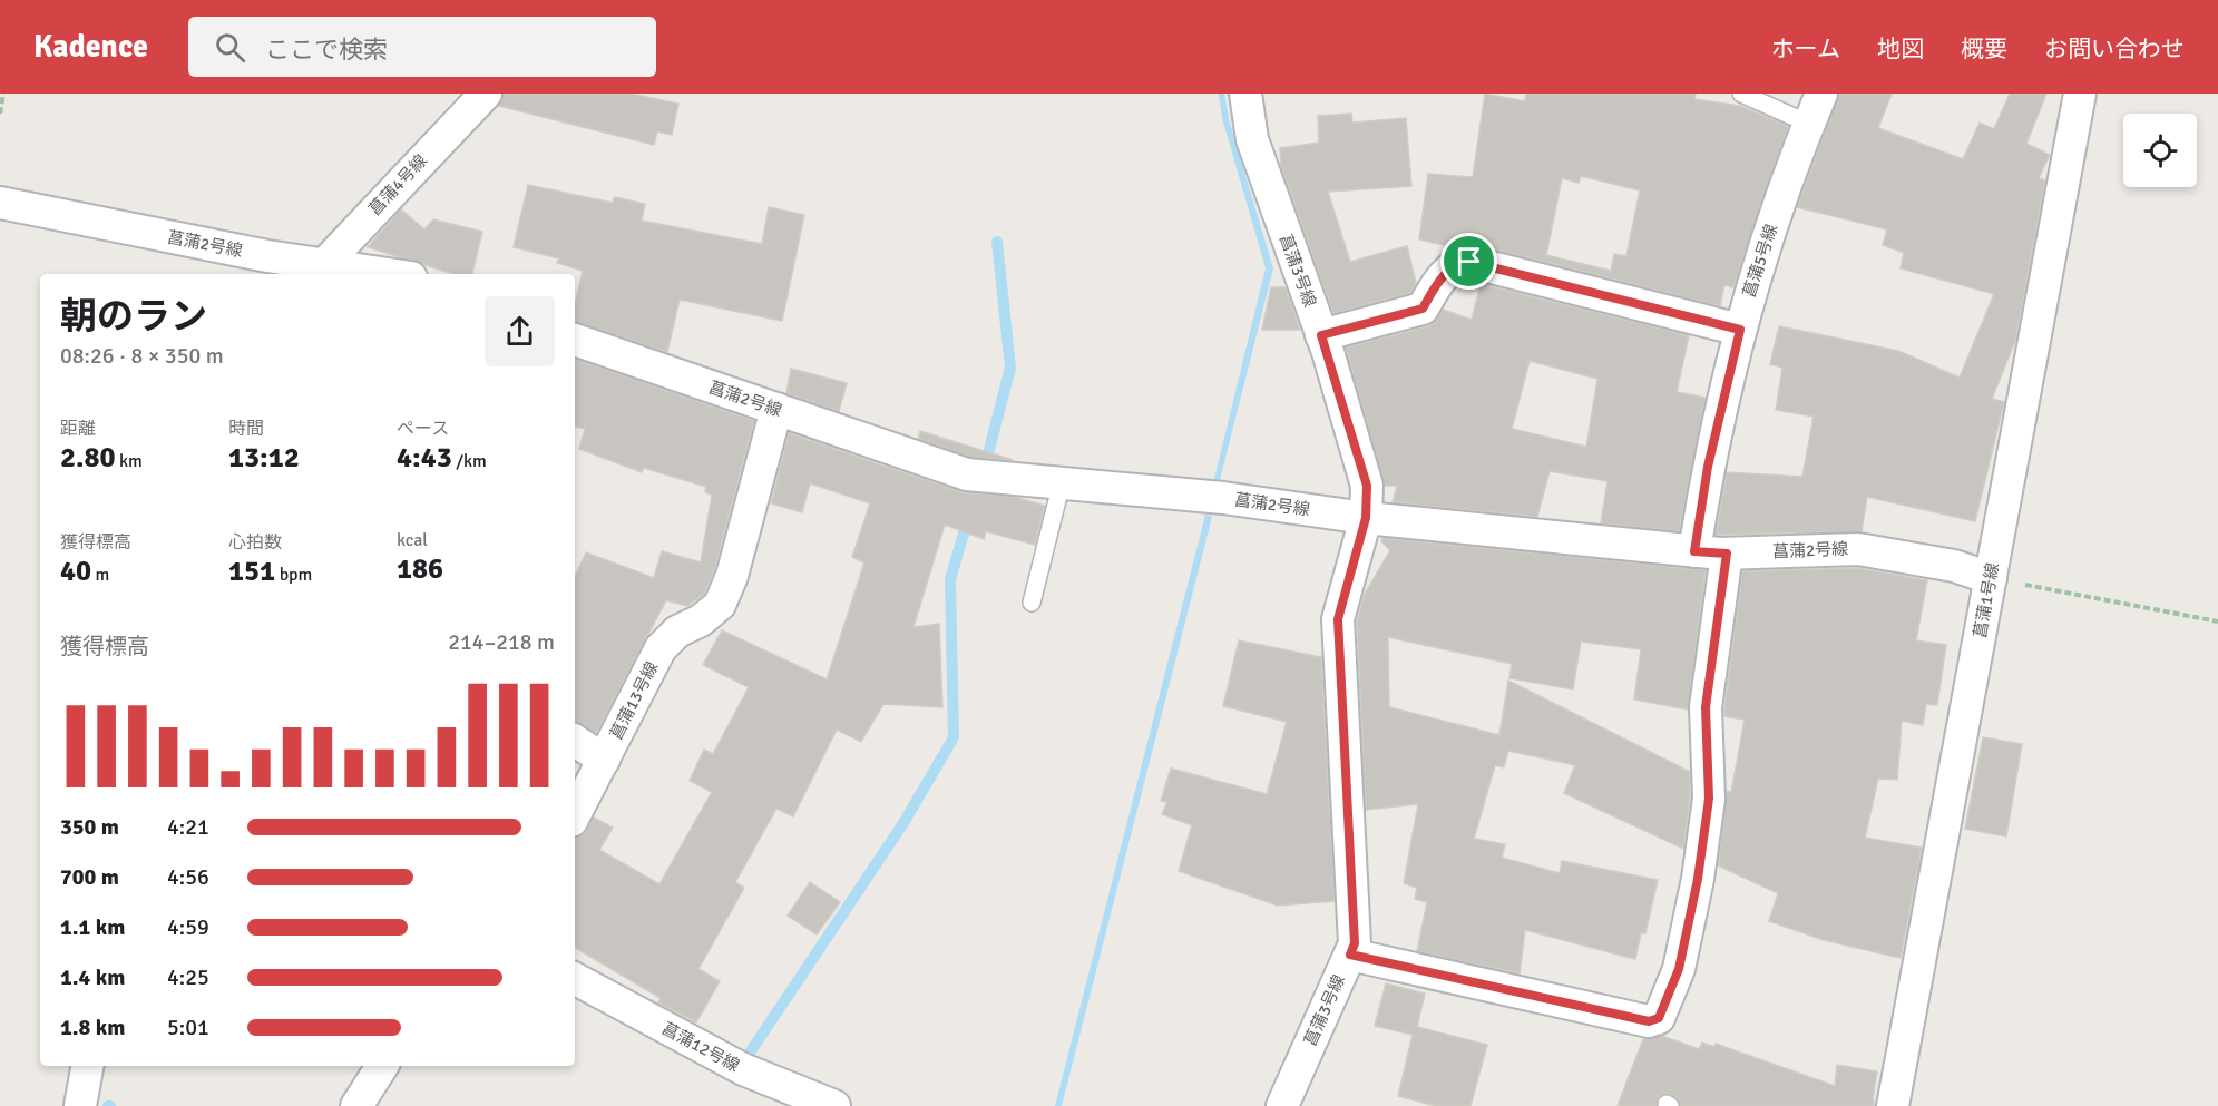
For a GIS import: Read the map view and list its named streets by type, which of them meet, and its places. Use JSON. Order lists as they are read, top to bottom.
{
  "streets": {
    "street": [
      "菖蒲4号線",
      "菖蒲2号線",
      "菖蒲5号線",
      "菖蒲3号線",
      "菖蒲1号線",
      "菖蒲13号線",
      "菖蒲12号線"
    ]
  },
  "crossings": [
    ["菖蒲4号線", "菖蒲2号線"],
    ["菖蒲2号線", "菖蒲5号線"],
    ["菖蒲2号線", "菖蒲3号線"],
    ["菖蒲2号線", "菖蒲1号線"],
    ["菖蒲2号線", "菖蒲13号線"]
  ],
  "page": {
    "header": "Kadence",
    "search": "ここで検索",
    "nav": [
      "ホーム",
      "地図",
      "概要",
      "お問い合わせ"
    ],
    "heading": ["朝のラン", "08:26 · 8 × 350 m"],
    "stats": [
      ["距離", "2.80 km"],
      ["時間", "13:12"],
      ["ペース", "4:43 /km"],
      ["獲得標高", "40 m"],
      ["心拍数", "151 bpm"],
      ["kcal", "186"]
    ],
    "chart": ["獲得標高", "214–218 m"],
    "list": [
      {
        "name": "350 m",
        "note": "4:21"
      },
      {
        "name": "700 m",
        "note": "4:56"
      },
      {
        "name": "1.1 km",
        "note": "4:59"
      },
      {
        "name": "1.4 km",
        "note": "4:25"
      },
      {
        "name": "1.8 km",
        "note": "5:01"
      }
    ]
  }
}
